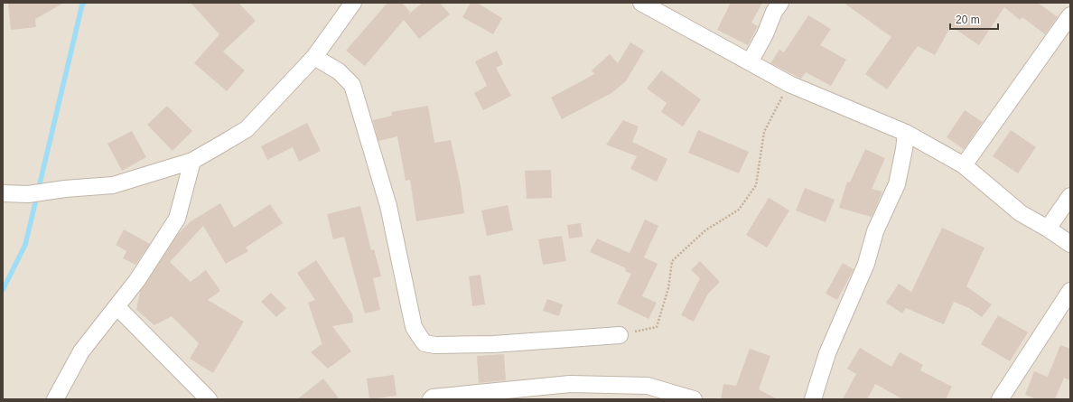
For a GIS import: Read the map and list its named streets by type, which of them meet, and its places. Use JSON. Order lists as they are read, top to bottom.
{
  "scale_bar": "20 m"
}
